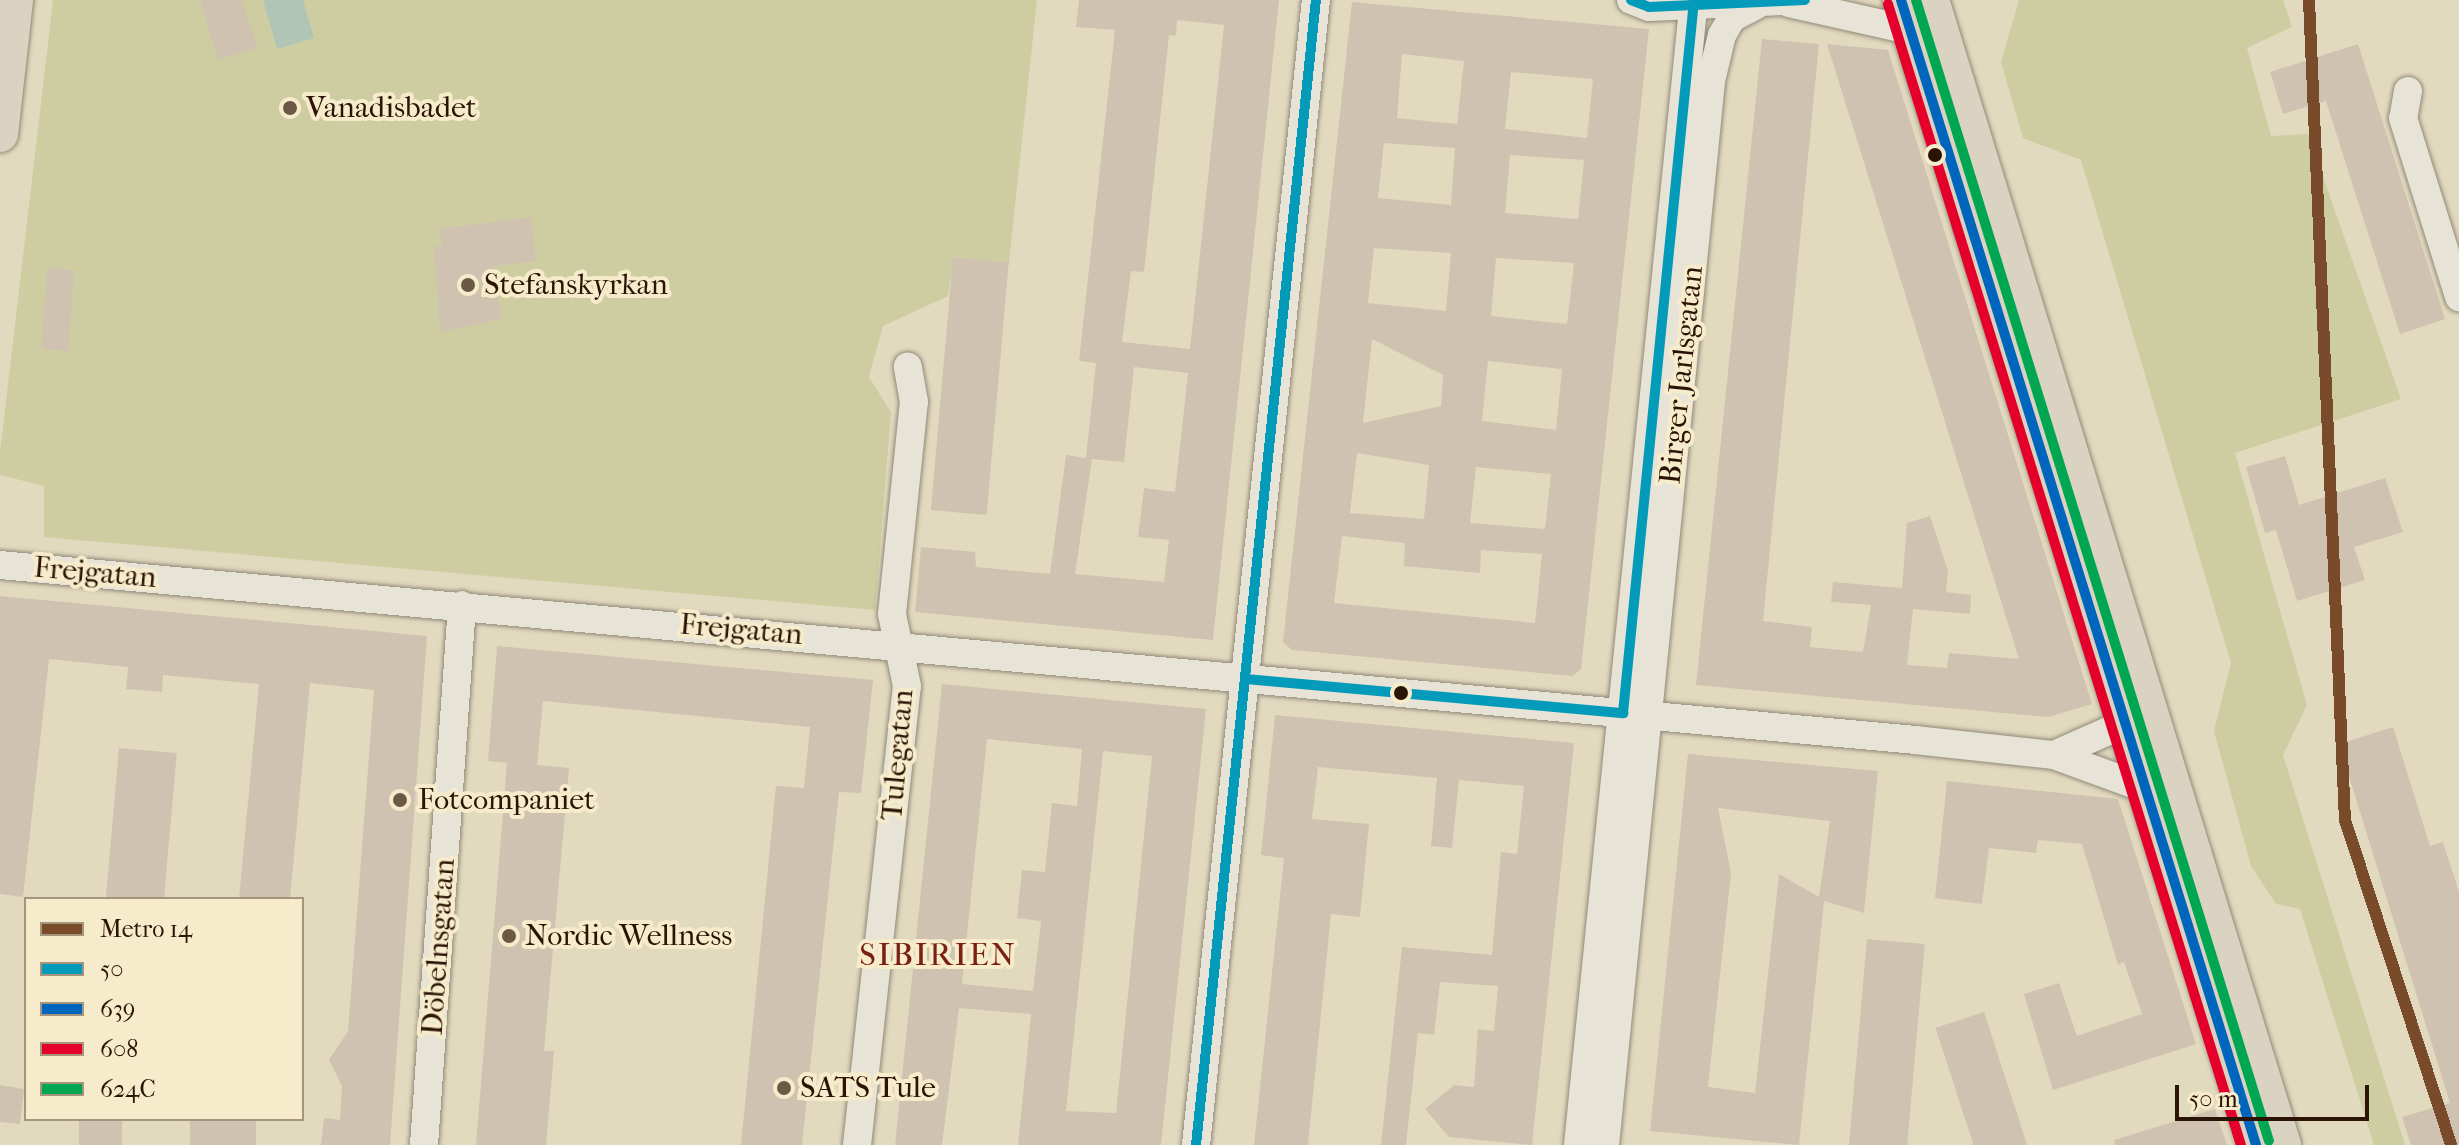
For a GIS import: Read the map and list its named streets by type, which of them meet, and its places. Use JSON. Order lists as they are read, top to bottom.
{
  "streets": {
    "street": [
      "Birger Jarlsgatan",
      "Frejgatan",
      "Tulegatan",
      "Döbelnsgatan"
    ]
  },
  "crossings": [
    ["Birger Jarlsgatan", "Frejgatan"],
    ["Frejgatan", "Tulegatan"],
    ["Frejgatan", "Döbelnsgatan"]
  ],
  "districts": ["SIBIRIEN"],
  "places": [
    "Vanadisbadet",
    "Stefanskyrkan",
    "Fotcompaniet",
    "Nordic Wellness",
    "SATS Tule"
  ],
  "lines": [
    "metro line 14",
    "transit line 50",
    "transit line 639",
    "transit line 624C",
    "transit line 608"
  ],
  "legend": [
    "Metro 14",
    "50",
    "639",
    "608",
    "624C"
  ],
  "scale_bar": "50 m"
}
